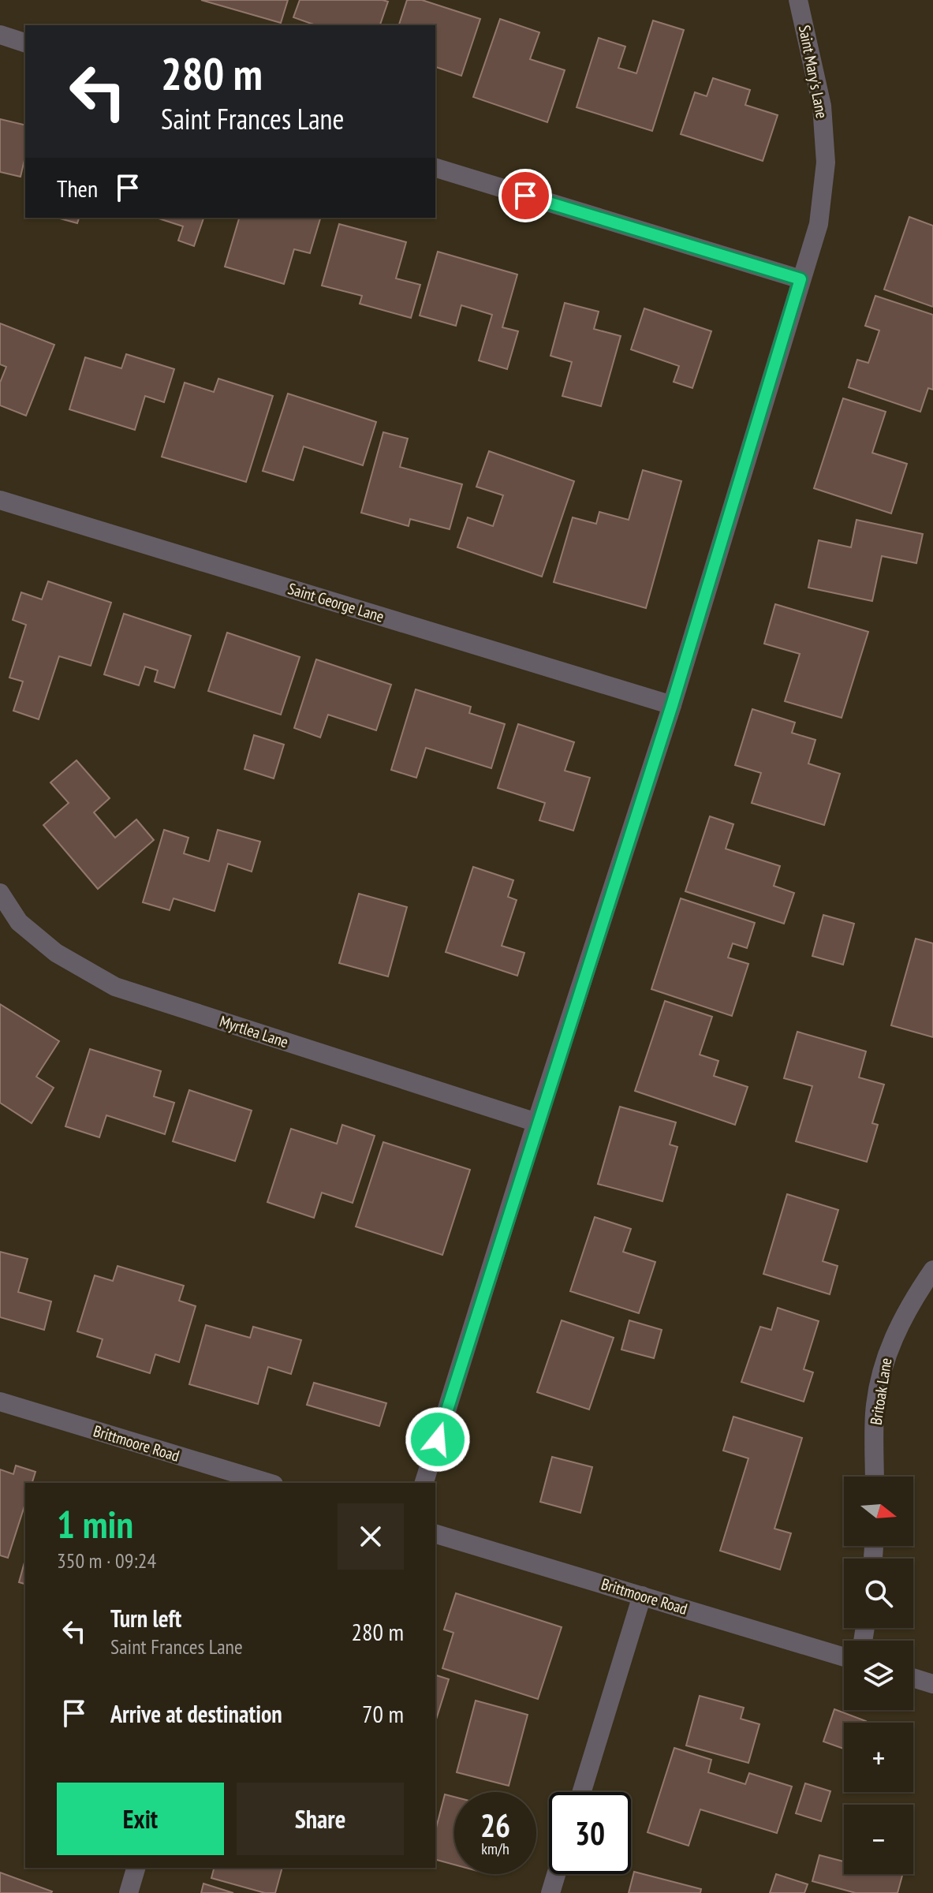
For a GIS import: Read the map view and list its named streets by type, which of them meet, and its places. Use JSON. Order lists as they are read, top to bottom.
{
  "streets": {
    "street": [
      "Saint Mary's Lane",
      "Saint George Lane",
      "Myrtlea Lane",
      "Britoak Lane",
      "Brittmoore Road"
    ]
  },
  "crossings": [
    ["Saint Mary's Lane", "Saint George Lane"],
    ["Saint Mary's Lane", "Myrtlea Lane"]
  ],
  "north": "right",
  "page": {
    "turn": ["280 m", "Saint Frances Lane"],
    "then": "Then",
    "map_buttons": ["+", "−"],
    "heading": ["1 min", "350 m · 09:24"],
    "list": [
      {
        "name": "Turn left",
        "note": "Saint Frances Lane",
        "value": "280 m"
      },
      {
        "name": "Arrive at destination",
        "value": "70 m"
      }
    ],
    "buttons": ["Exit", "Share"],
    "speed": "26 km/h",
    "limit": "30"
  }
}
